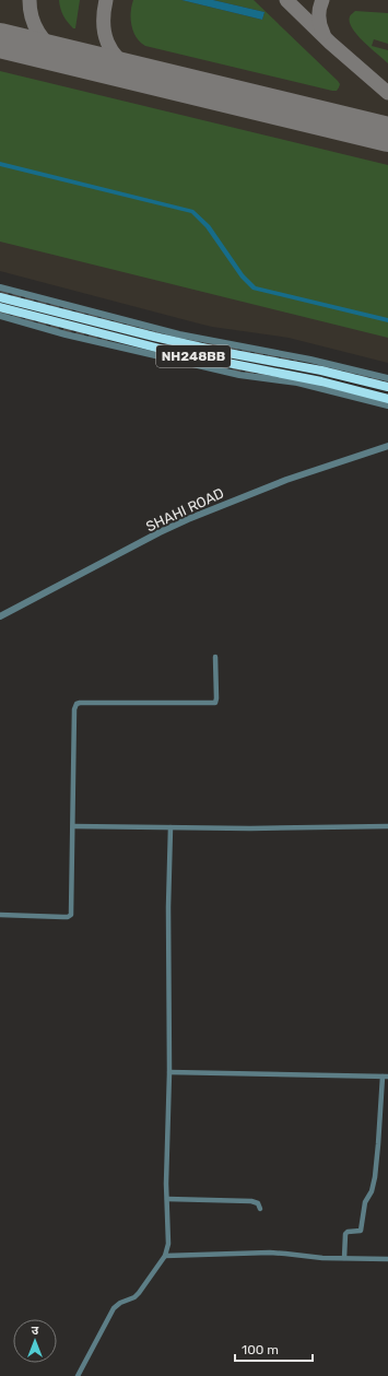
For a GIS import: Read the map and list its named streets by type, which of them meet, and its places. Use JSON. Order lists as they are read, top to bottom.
{
  "streets": {
    "highway": ["NH248BB"],
    "street": ["SHAHI ROAD"]
  },
  "scale_bar": "100 m",
  "north": "top"
}
